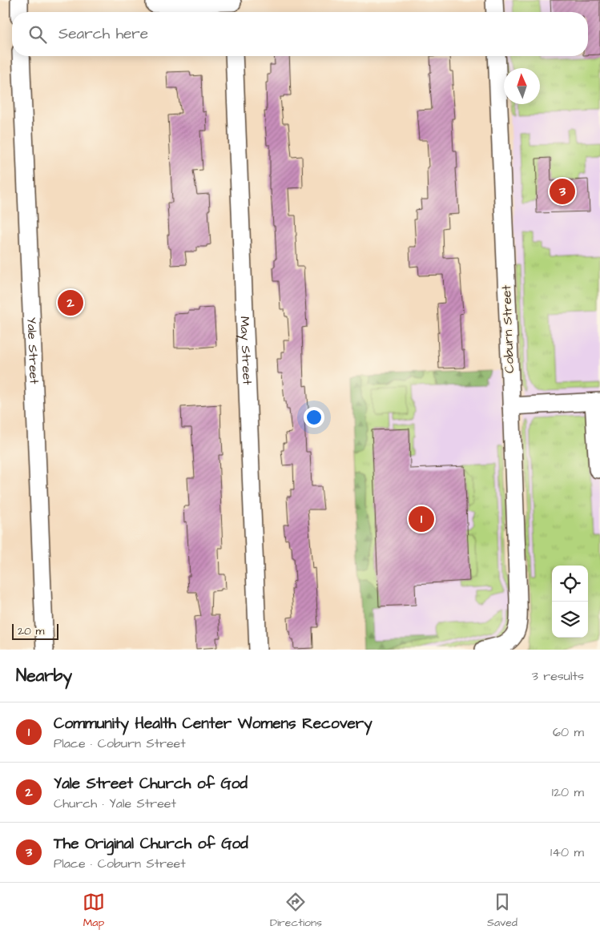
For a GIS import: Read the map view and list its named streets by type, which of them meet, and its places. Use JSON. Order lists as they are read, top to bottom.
{
  "streets": {
    "street": ["Coburn Street", "Yale Street", "May Street"]
  },
  "scale_bar": "20 m",
  "north": "top",
  "page": {
    "search": "Search here",
    "pins": ["3", "2", "1"],
    "scale": "20 m",
    "heading": ["Nearby", "3 results"],
    "list": [
      {
        "mark": "1",
        "name": "Community Health Center Womens Recovery",
        "note": "Place · Coburn Street",
        "value": "60 m"
      },
      {
        "mark": "2",
        "name": "Yale Street Church of God",
        "note": "Church · Yale Street",
        "value": "120 m"
      },
      {
        "mark": "3",
        "name": "The Original Church of God",
        "note": "Place · Coburn Street",
        "value": "140 m"
      }
    ],
    "nav": ["Map", "Directions", "Saved"]
  }
}
